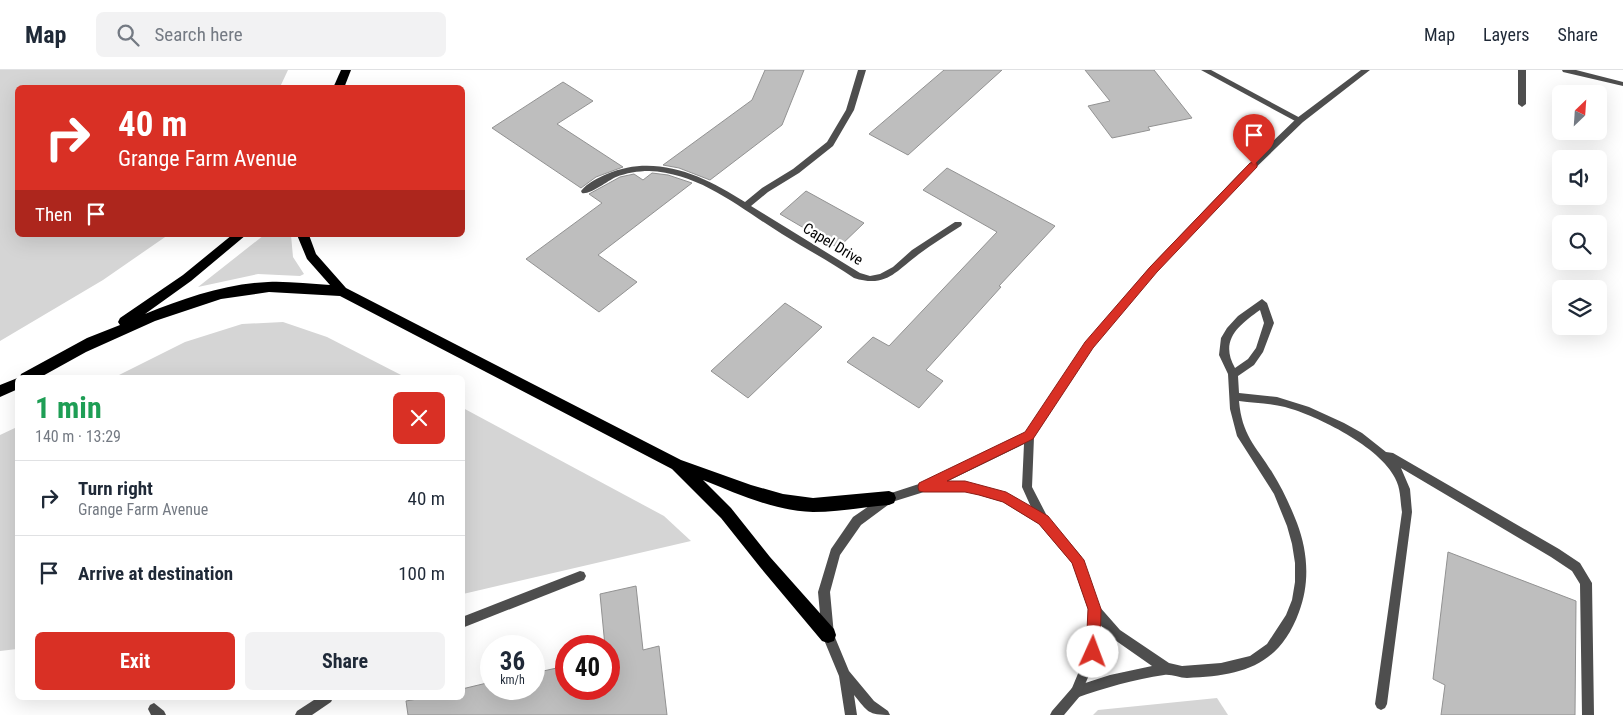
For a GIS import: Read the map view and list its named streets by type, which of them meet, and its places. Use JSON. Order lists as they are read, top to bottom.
{
  "streets": {
    "street": ["Capel Drive"]
  },
  "north": "top right",
  "page": {
    "header": "Map",
    "search": "Search here",
    "nav": ["Map", "Layers", "Share"],
    "turn": ["40 m", "Grange Farm Avenue"],
    "then": "Then",
    "heading": ["1 min", "140 m · 13:29"],
    "list": [
      {
        "name": "Turn right",
        "note": "Grange Farm Avenue",
        "value": "40 m"
      },
      {
        "name": "Arrive at destination",
        "value": "100 m"
      }
    ],
    "buttons": ["Exit", "Share"],
    "speed": "36 km/h",
    "limit": "40"
  }
}
